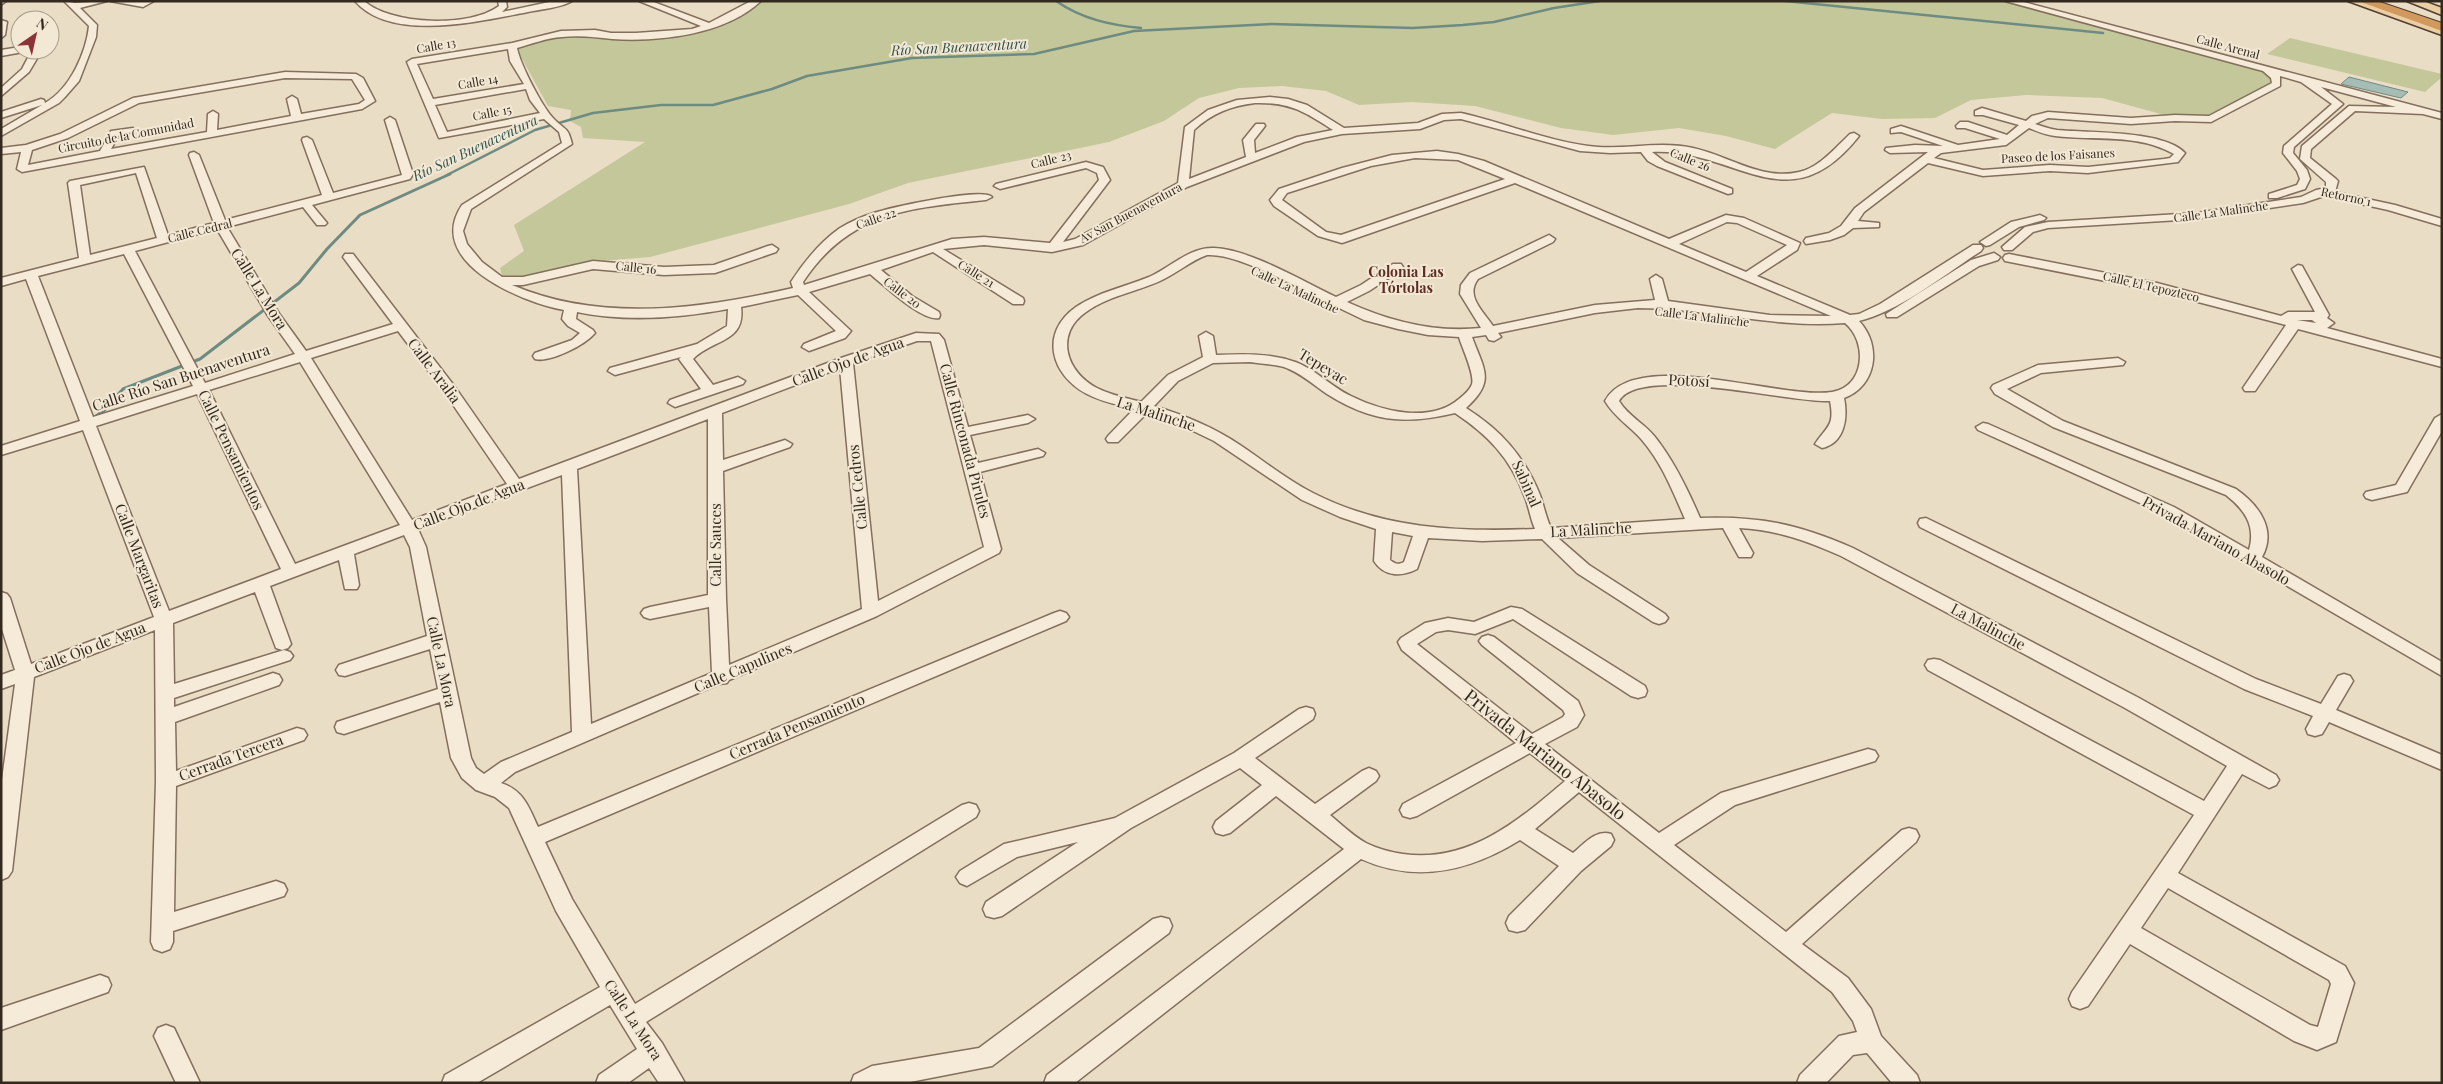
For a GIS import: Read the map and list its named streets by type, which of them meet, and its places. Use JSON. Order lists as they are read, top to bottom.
{
  "streets": {
    "street": [
      "Calle 13",
      "Calle Arenal",
      "Calle 14",
      "Calle 15",
      "Circuito de la Comunidad",
      "Paseo de los Faisanes",
      "Calle 23",
      "Calle 26",
      "Retorno 1",
      "Calle La Malinche",
      "Av San Buenaventura",
      "Calle 22",
      "Calle Cedral",
      "Calle 16",
      "Calle 21",
      "Calle El Tepozteco",
      "Calle La Mora",
      "Calle 20",
      "Calle Ojo de Agua",
      "Tepeyac",
      "Calle Aralia",
      "Calle Río San Buenaventura",
      "Potosí",
      "La Malinche",
      "Calle Rinconada Pirules",
      "Calle Pensamientos",
      "Sabinal",
      "Calle Cedros",
      "Privada Mariano Abasolo",
      "Calle Sauces",
      "Calle Margaritas",
      "Calle Capulines",
      "Cerrada Pensamiento",
      "Cerrada Tercera"
    ]
  },
  "crossings": [
    ["Calle 13", "Calle 14"],
    ["Calle 13", "Calle 15"],
    ["Calle 15", "Av San Buenaventura"],
    ["Calle 23", "Av San Buenaventura"],
    ["Calle 26", "Av San Buenaventura"],
    ["Retorno 1", "Calle La Malinche"],
    ["Calle La Malinche", "Calle El Tepozteco"],
    ["Calle La Malinche", "Tepeyac"],
    ["Calle La Malinche", "La Malinche"],
    ["Av San Buenaventura", "Calle 22"],
    ["Av San Buenaventura", "Calle 16"],
    ["Av San Buenaventura", "Calle 21"],
    ["Av San Buenaventura", "Calle 20"],
    ["Calle Cedral", "Calle La Mora"],
    ["Calle Cedral", "Calle Pensamientos"],
    ["Calle Cedral", "Calle Margaritas"],
    ["Calle La Mora", "Calle Ojo de Agua"],
    ["Calle La Mora", "Calle Río San Buenaventura"],
    ["Calle La Mora", "Calle Capulines"],
    ["Calle La Mora", "Cerrada Pensamiento"],
    ["Calle Ojo de Agua", "Calle Aralia"],
    ["Calle Ojo de Agua", "Calle Rinconada Pirules"],
    ["Calle Ojo de Agua", "Calle Pensamientos"],
    ["Calle Ojo de Agua", "Calle Cedros"],
    ["Calle Ojo de Agua", "Calle Sauces"],
    ["Calle Ojo de Agua", "Calle Margaritas"],
    ["Tepeyac", "La Malinche"],
    ["Tepeyac", "Sabinal"],
    ["Calle Aralia", "Calle Río San Buenaventura"],
    ["Calle Río San Buenaventura", "Calle Pensamientos"],
    ["Calle Río San Buenaventura", "Calle Margaritas"],
    ["Potosí", "La Malinche"],
    ["La Malinche", "Sabinal"],
    ["Calle Rinconada Pirules", "Calle Capulines"],
    ["Calle Cedros", "Calle Capulines"],
    ["Calle Sauces", "Calle Capulines"],
    ["Calle Margaritas", "Cerrada Tercera"]
  ],
  "districts": ["Colonia Las Tórtolas"],
  "water": ["Río San Buenaventura"],
  "north": "top right"
}
